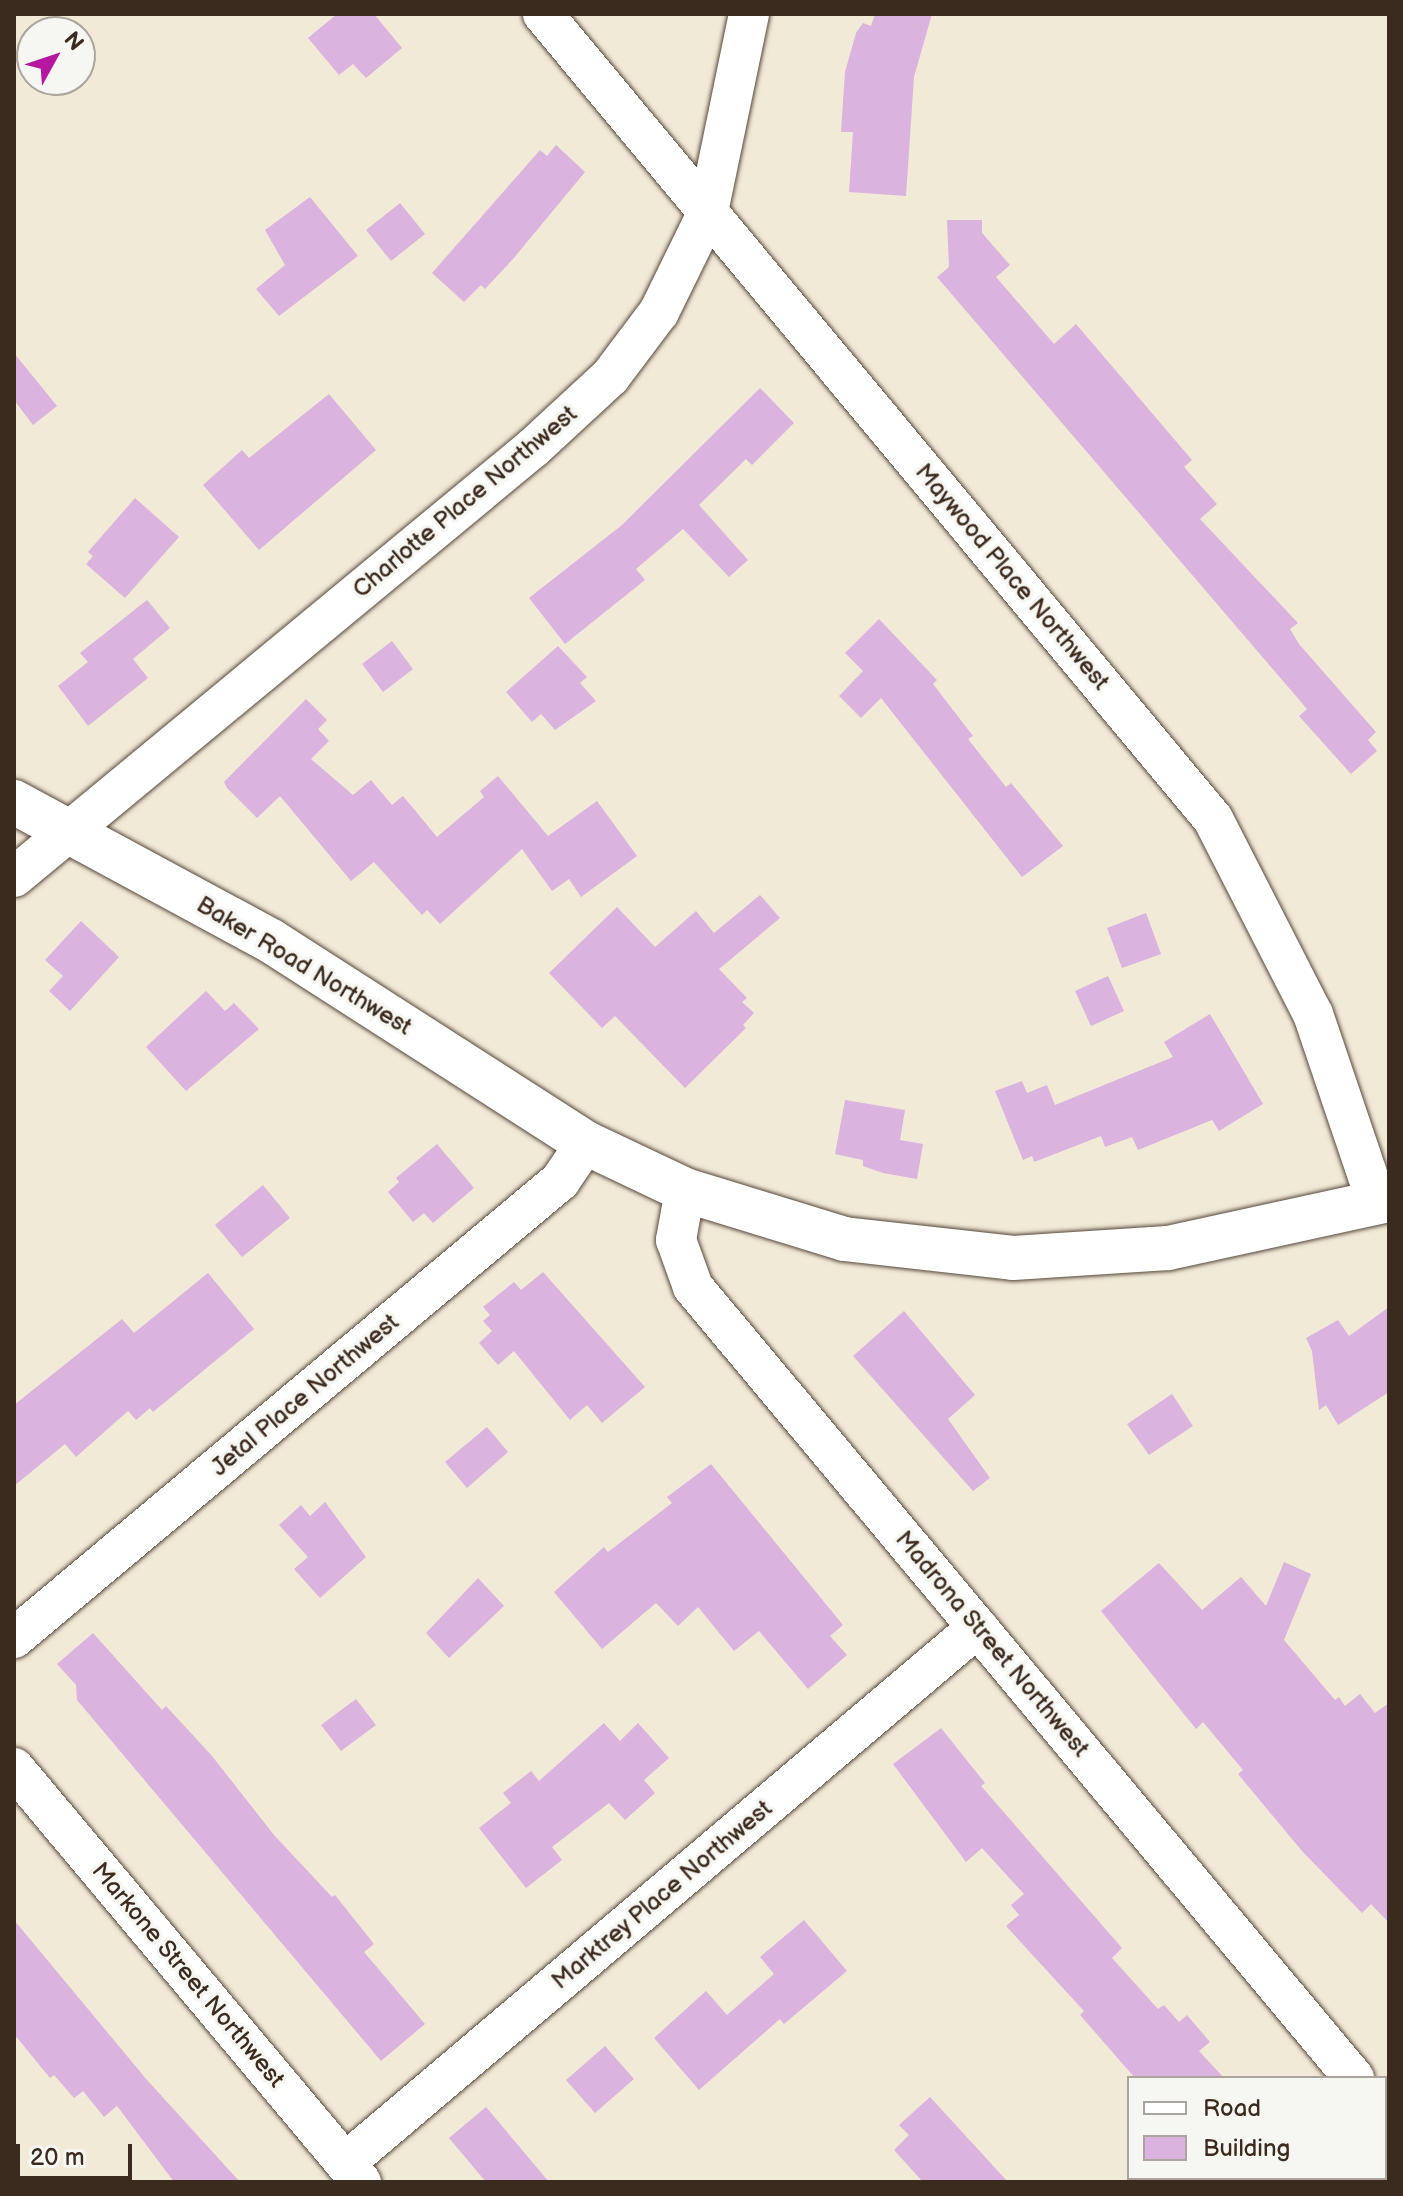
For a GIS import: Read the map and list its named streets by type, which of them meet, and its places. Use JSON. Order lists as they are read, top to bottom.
{
  "streets": {
    "street": [
      "Charlotte Place Northwest",
      "Maywood Place Northwest",
      "Baker Road Northwest",
      "Jetal Place Northwest",
      "Madrona Street Northwest",
      "Marktrey Place Northwest",
      "Markone Street Northwest"
    ]
  },
  "crossings": [
    ["Charlotte Place Northwest", "Maywood Place Northwest"],
    ["Charlotte Place Northwest", "Baker Road Northwest"],
    ["Maywood Place Northwest", "Baker Road Northwest"],
    ["Baker Road Northwest", "Jetal Place Northwest"],
    ["Baker Road Northwest", "Madrona Street Northwest"],
    ["Madrona Street Northwest", "Marktrey Place Northwest"],
    ["Marktrey Place Northwest", "Markone Street Northwest"]
  ],
  "legend": ["Road", "Building"],
  "scale_bar": "20 m",
  "north": "top right"
}
